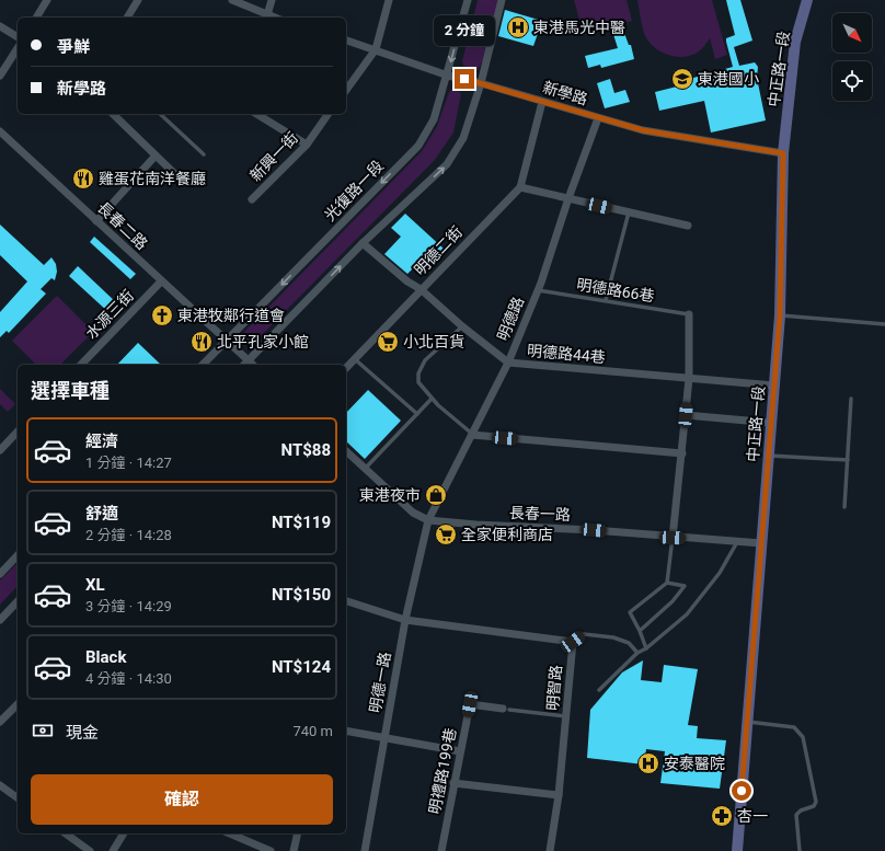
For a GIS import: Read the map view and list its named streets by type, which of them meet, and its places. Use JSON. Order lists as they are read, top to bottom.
{
  "streets": {
    "main road": ["中正路一段"],
    "street": [
      "新學路",
      "新興一街",
      "光復路一段",
      "長春二路",
      "明德二街",
      "水源三街",
      "明德路",
      "明德路44巷",
      "長春一路",
      "明德一路",
      "明智路",
      "明禮路199巷"
    ],
    "lane": ["明德路66巷"]
  },
  "crossings": [
    ["中正路一段", "新學路"],
    ["中正路一段", "明德路44巷"],
    ["中正路一段", "長春一路"],
    ["新學路", "光復路一段"],
    ["新學路", "明德路"],
    ["光復路一段", "長春二路"],
    ["長春二路", "水源三街"],
    ["明德路66巷", "明德路"],
    ["明德路", "明德路44巷"],
    ["明德路", "長春一路"],
    ["明德路", "明德一路"],
    ["長春一路", "明德一路"]
  ],
  "places": {
    "hospital": ["東港馬光中醫", "安泰醫院"],
    "school or university": ["東港國小"],
    "restaurant": ["雞蛋花南洋餐廳", "北平孔家小館"],
    "church": ["東港牧鄰行道會"],
    "supermarket": ["小北百貨", "全家便利商店"],
    "shop": ["東港夜市"],
    "pharmacy": ["杏一"]
  },
  "north": "bottom right",
  "page": {
    "bubble": "2 分鐘",
    "banner": ["爭鮮", "新學路"],
    "heading": "選擇車種",
    "list": [
      {
        "name": "經濟",
        "note": "1 分鐘 · 14:27",
        "value": "NT$88"
      },
      {
        "name": "舒適",
        "note": "2 分鐘 · 14:28",
        "value": "NT$119"
      },
      {
        "name": "XL",
        "note": "3 分鐘 · 14:29",
        "value": "NT$150"
      },
      {
        "name": "Black",
        "note": "4 分鐘 · 14:30",
        "value": "NT$124"
      }
    ],
    "pay": ["現金", "740 m"],
    "buttons": "確認"
  }
}
